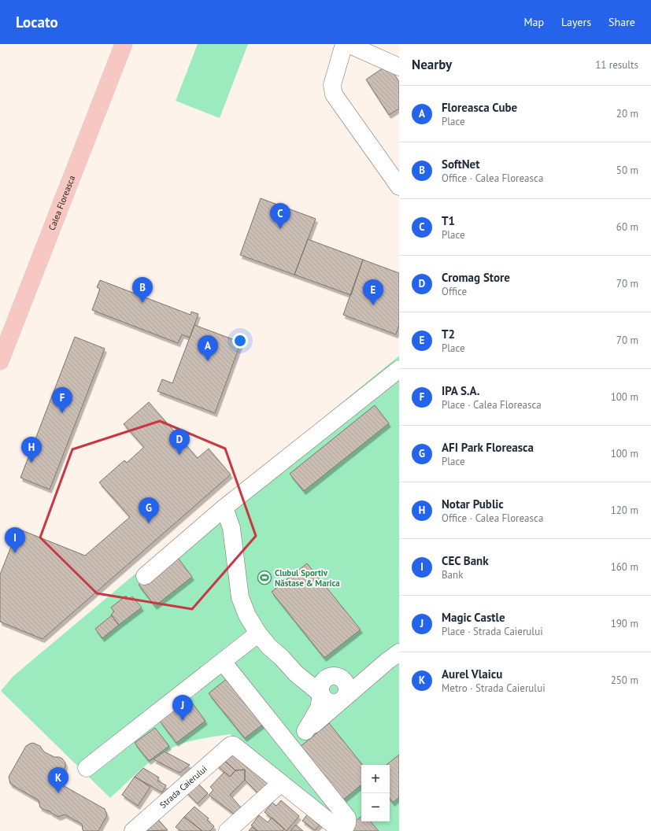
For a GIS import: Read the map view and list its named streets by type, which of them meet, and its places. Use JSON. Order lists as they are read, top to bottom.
{
  "streets": {
    "main road": ["Calea Floreasca"],
    "street": ["Strada Caierului"]
  },
  "places": {
    "sports": ["Clubul Sportiv Năstase & Marica"]
  },
  "page": {
    "header": "Locato",
    "nav": ["Map", "Layers", "Share"],
    "heading": ["Nearby", "11 results"],
    "list": [
      {
        "mark": "A",
        "name": "Floreasca Cube",
        "note": "Place",
        "value": "20 m"
      },
      {
        "mark": "B",
        "name": "SoftNet",
        "note": "Office · Calea Floreasca",
        "value": "50 m"
      },
      {
        "mark": "C",
        "name": "T1",
        "note": "Place",
        "value": "60 m"
      },
      {
        "mark": "D",
        "name": "Cromag Store",
        "note": "Office",
        "value": "70 m"
      },
      {
        "mark": "E",
        "name": "T2",
        "note": "Place",
        "value": "70 m"
      },
      {
        "mark": "F",
        "name": "IPA S.A.",
        "note": "Place · Calea Floreasca",
        "value": "100 m"
      },
      {
        "mark": "G",
        "name": "AFI Park Floreasca",
        "note": "Place",
        "value": "100 m"
      },
      {
        "mark": "H",
        "name": "Notar Public",
        "note": "Office · Calea Floreasca",
        "value": "120 m"
      },
      {
        "mark": "I",
        "name": "CEC Bank",
        "note": "Bank",
        "value": "160 m"
      },
      {
        "mark": "J",
        "name": "Magic Castle",
        "note": "Place · Strada Caierului",
        "value": "190 m"
      },
      {
        "mark": "K",
        "name": "Aurel Vlaicu",
        "note": "Metro · Strada Caierului",
        "value": "250 m"
      }
    ],
    "pins": [
      "C",
      "B",
      "E",
      "A",
      "F",
      "D",
      "H",
      "G",
      "I",
      "J",
      "K"
    ],
    "map_buttons": ["+", "−"]
  }
}
